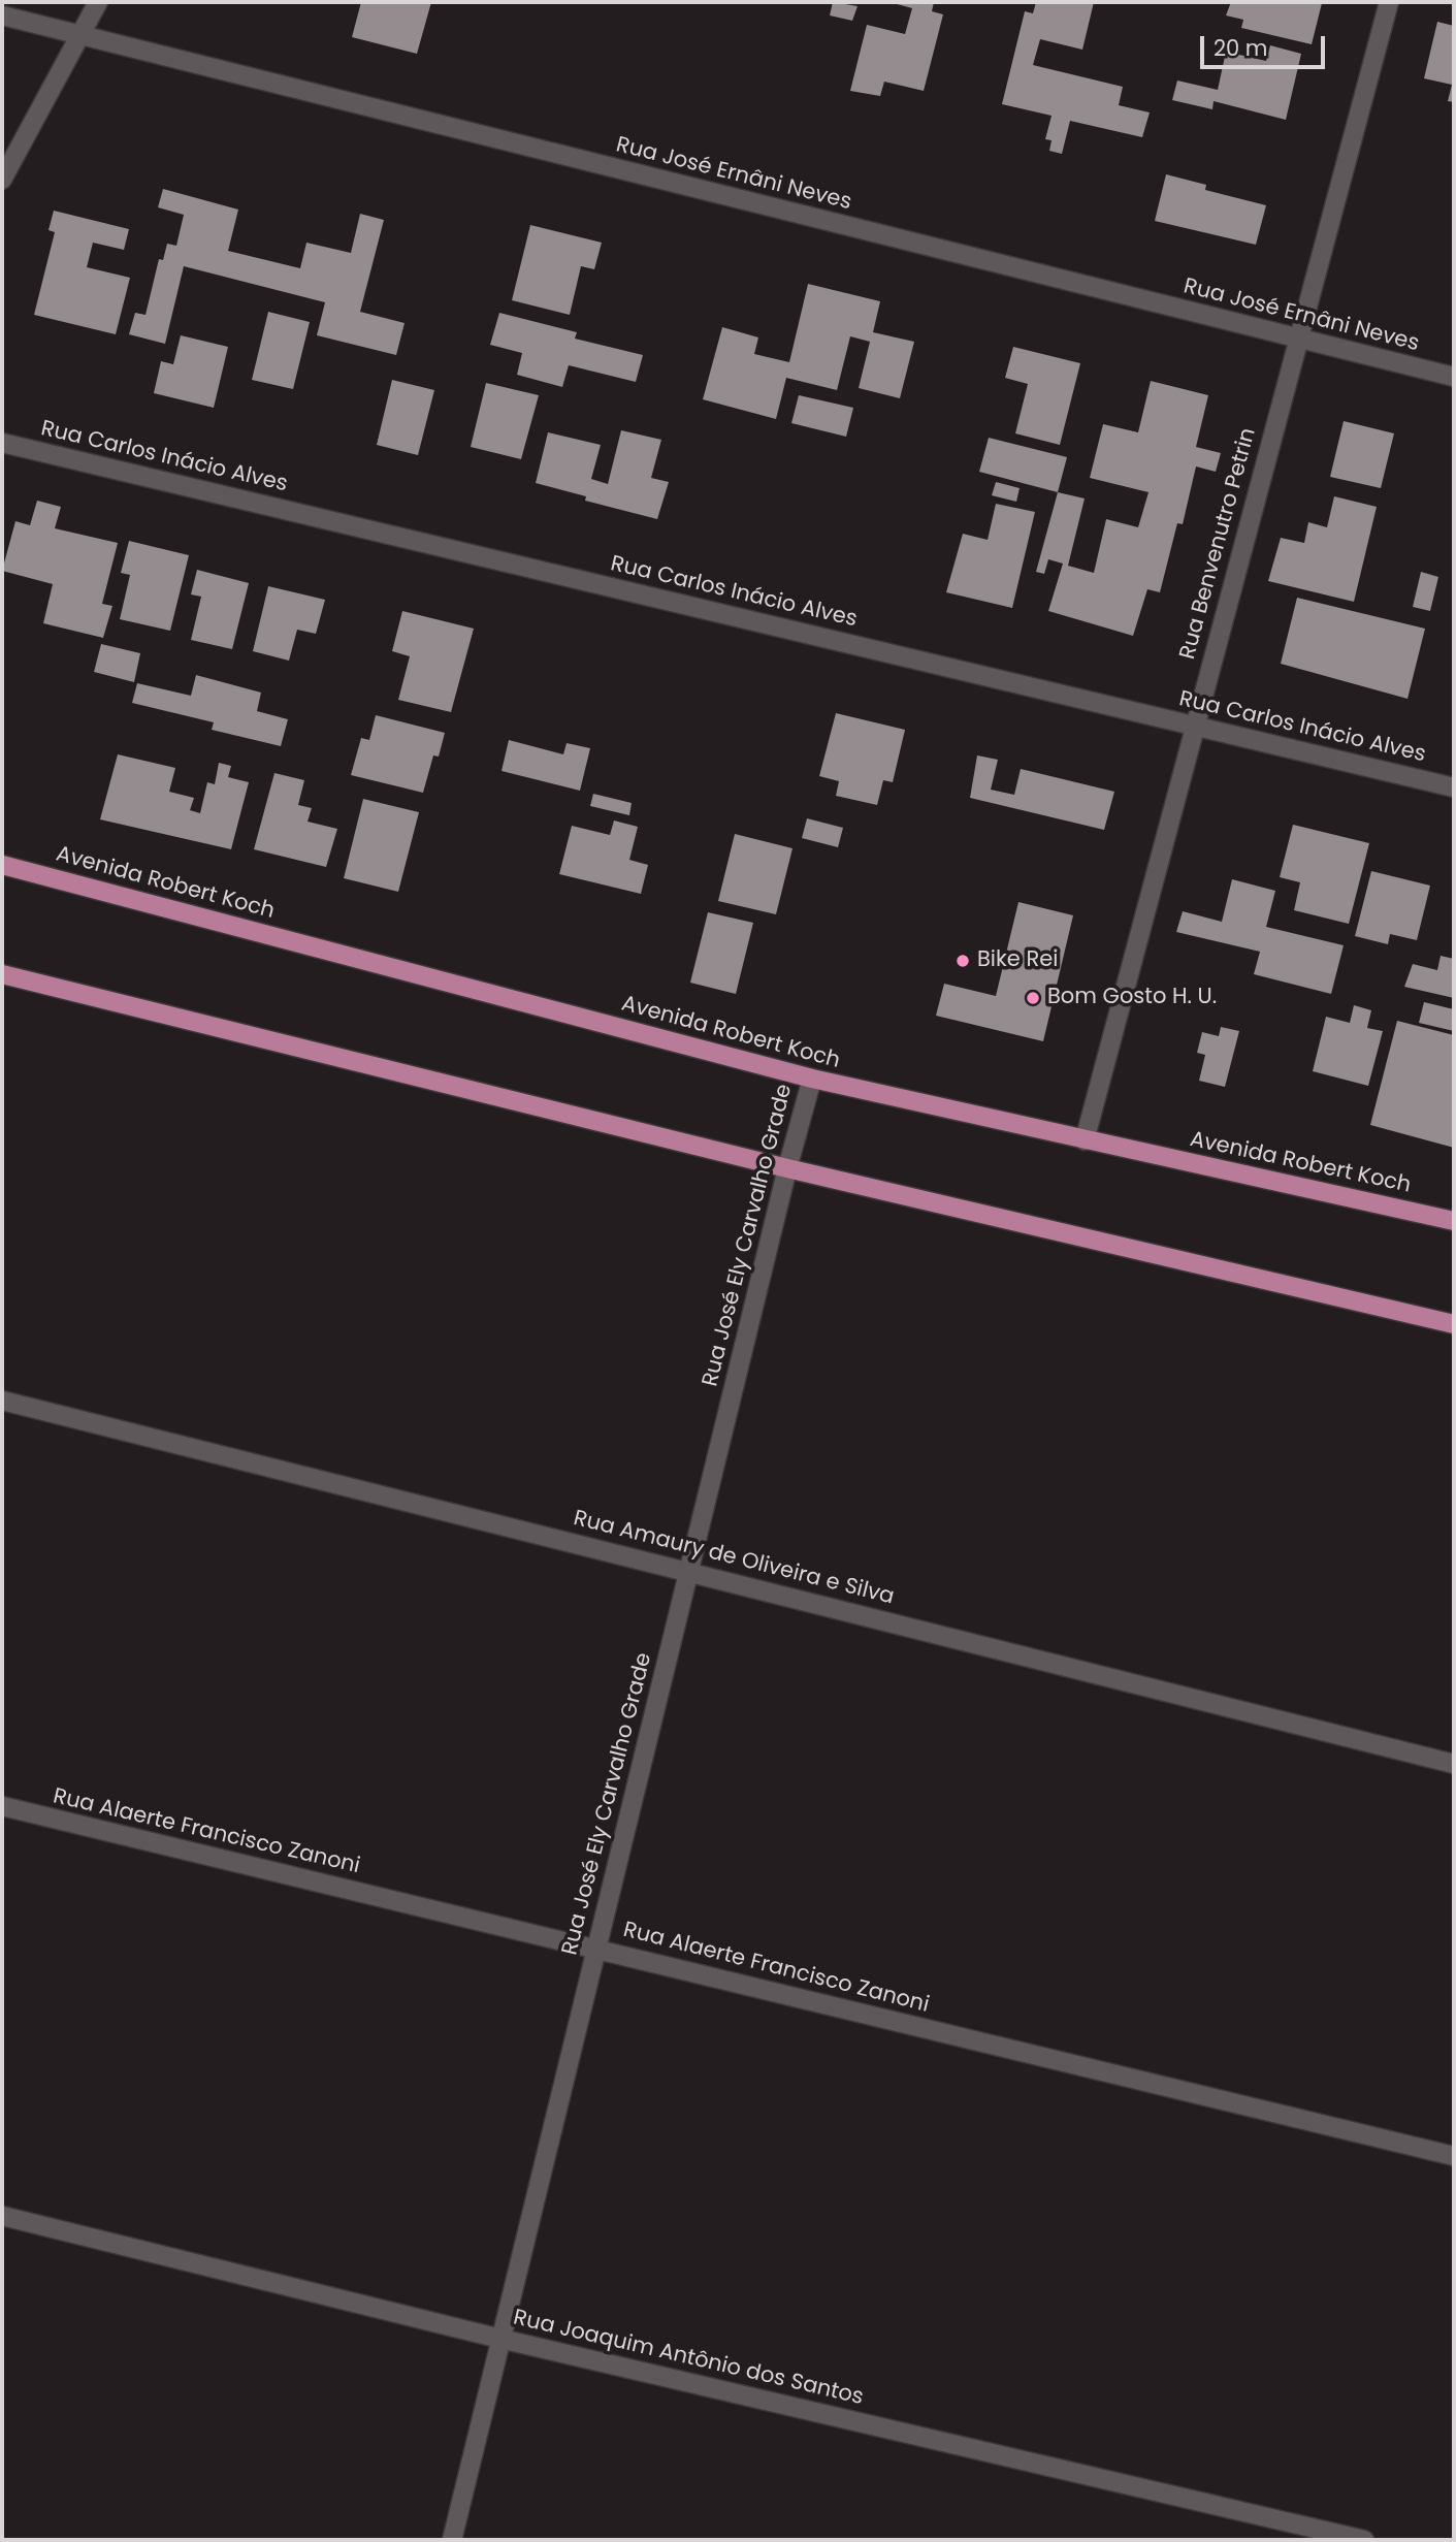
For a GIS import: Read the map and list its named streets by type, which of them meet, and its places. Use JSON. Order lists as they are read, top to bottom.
{
  "streets": {
    "main road": ["Avenida Robert Koch"],
    "street": [
      "Rua José Ernâni Neves",
      "Rua Carlos Inácio Alves",
      "Rua Benvenutro Petrin",
      "Rua José Ely Carvalho Grade",
      "Rua Amaury de Oliveira e Silva",
      "Rua Alaerte Francisco Zanoni",
      "Rua Joaquim Antônio dos Santos"
    ]
  },
  "crossings": [
    ["Rua José Ernâni Neves", "Rua Benvenutro Petrin"],
    ["Rua Carlos Inácio Alves", "Rua Benvenutro Petrin"],
    ["Rua Benvenutro Petrin", "Avenida Robert Koch"],
    ["Avenida Robert Koch", "Rua José Ely Carvalho Grade"],
    ["Rua José Ely Carvalho Grade", "Rua Amaury de Oliveira e Silva"],
    ["Rua José Ely Carvalho Grade", "Rua Alaerte Francisco Zanoni"],
    ["Rua José Ely Carvalho Grade", "Rua Joaquim Antônio dos Santos"]
  ],
  "places": ["Bike Rei", "Bom Gosto H. U."],
  "scale_bar": "20 m"
}
